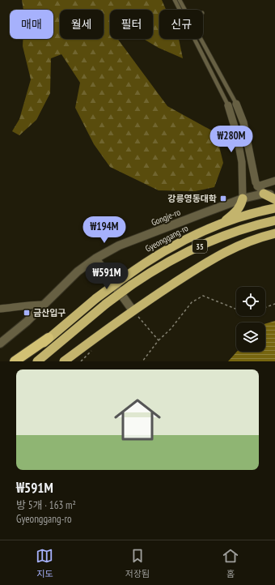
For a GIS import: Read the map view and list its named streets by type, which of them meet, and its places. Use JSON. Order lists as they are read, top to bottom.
{
  "streets": {
    "highway": ["Gyeonggang-ro", "35"],
    "street": ["Gongje-ro"]
  },
  "places": {
    "transit": ["강릉영동대학", "금산입구"]
  },
  "page": {
    "chip": [
      "매매",
      "월세",
      "필터",
      "신규"
    ],
    "price": ["₩280M", "₩194M", "₩591M"],
    "list": [
      {
        "name": "₩591M",
        "note": "방 5개 · 163 m² · Gyeonggang-ro"
      }
    ],
    "tabs": ["지도", "저장됨", "홈"]
  }
}
